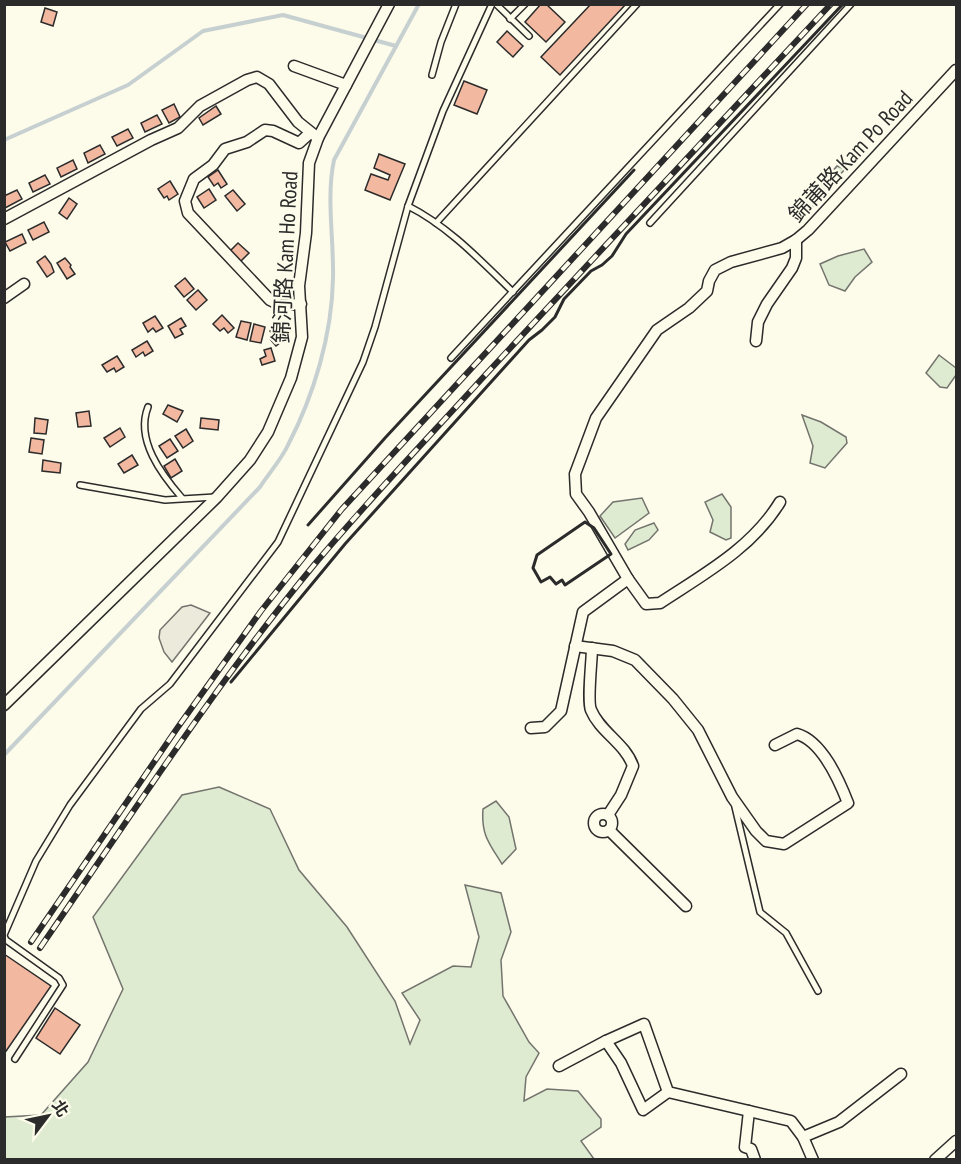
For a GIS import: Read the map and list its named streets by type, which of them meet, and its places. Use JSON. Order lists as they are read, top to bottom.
{
  "streets": {
    "street": ["錦莆路 Kam Po Road", "錦河路 Kam Ho Road"]
  },
  "north": "top right"
}
